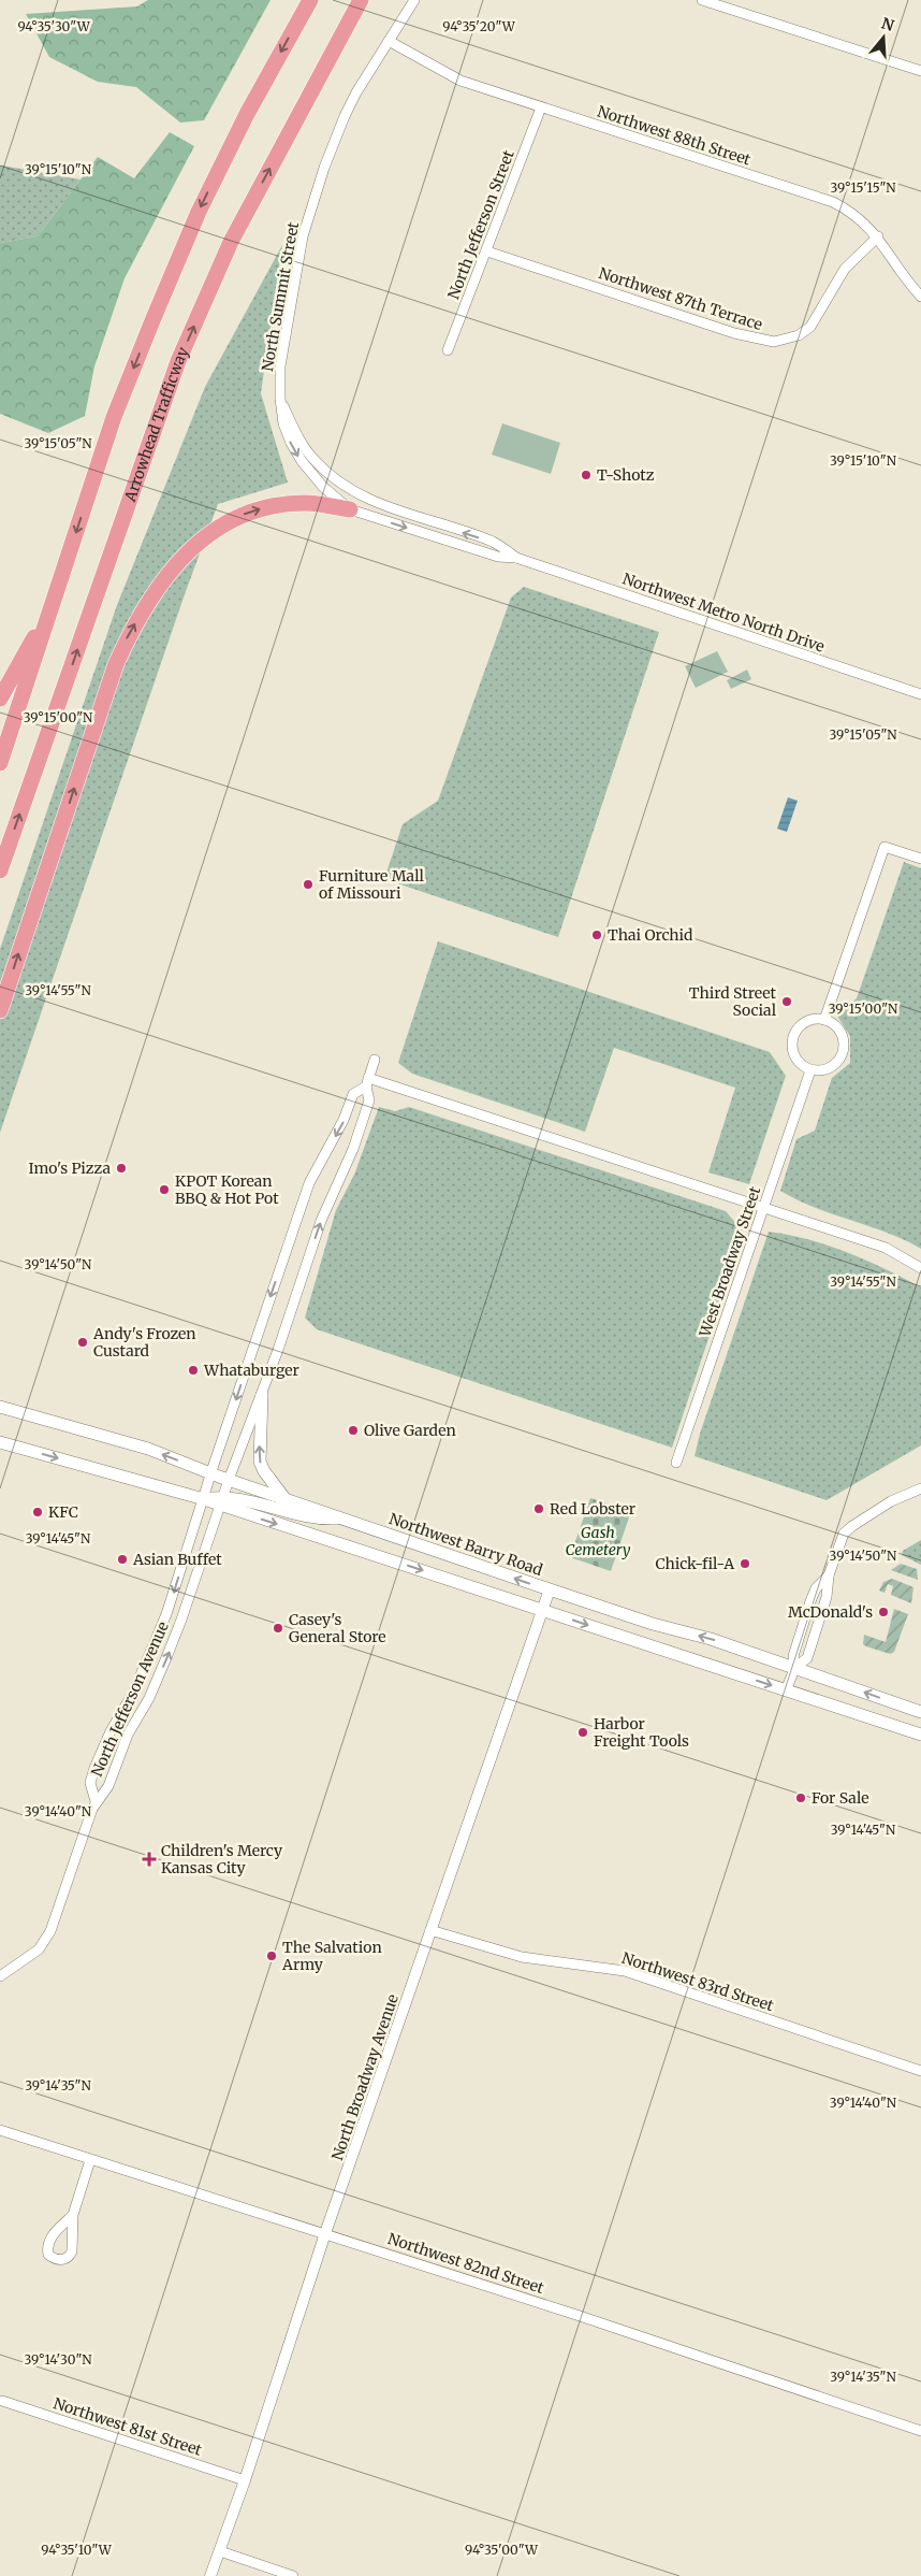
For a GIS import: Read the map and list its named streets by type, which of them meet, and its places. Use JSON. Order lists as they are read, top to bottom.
{
  "streets": {
    "highway": ["Arrowhead Trafficway"],
    "main road": ["Northwest Barry Road"],
    "street": [
      "Northwest 88th Street",
      "North Jefferson Street",
      "North Summit Street",
      "Northwest 87th Terrace",
      "Northwest Metro North Drive",
      "West Broadway Street",
      "North Jefferson Avenue",
      "Northwest 83rd Street",
      "North Broadway Avenue",
      "Northwest 82nd Street",
      "Northwest 81st Street"
    ]
  },
  "crossings": [
    ["Northwest 88th Street", "North Jefferson Street"],
    ["Northwest 88th Street", "North Summit Street"],
    ["Northwest 88th Street", "Northwest 87th Terrace"],
    ["North Jefferson Street", "Northwest 87th Terrace"],
    ["North Summit Street", "Northwest Metro North Drive"],
    ["Northwest Barry Road", "North Jefferson Avenue"],
    ["Northwest Barry Road", "North Broadway Avenue"],
    ["Northwest 83rd Street", "North Broadway Avenue"],
    ["North Broadway Avenue", "Northwest 82nd Street"],
    ["North Broadway Avenue", "Northwest 81st Street"]
  ],
  "parks": ["Gash Cemetery"],
  "places": {
    "other": [
      "T-Shotz",
      "Furniture Mall of Missouri",
      "Thai Orchid",
      "Third Street Social",
      "Imo's Pizza",
      "KPOT Korean BBQ & Hot Pot",
      "Andy's Frozen Custard",
      "Whataburger",
      "Olive Garden",
      "Red Lobster",
      "KFC",
      "Asian Buffet",
      "Chick-fil-A",
      "McDonald's",
      "Casey's General Store",
      "Harbor Freight Tools",
      "For Sale",
      "The Salvation Army"
    ],
    "health": ["Children's Mercy Kansas City"]
  },
  "north": "top",
  "coordinates": [
    "94°35'30\"W",
    "94°35'20\"W",
    "39°15'10\"N",
    "39°15'15\"N",
    "39°15'05\"N",
    "39°15'00\"N",
    "39°14'55\"N",
    "39°14'50\"N",
    "39°14'45\"N",
    "39°14'40\"N",
    "39°14'35\"N",
    "39°14'30\"N",
    "94°35'10\"W",
    "94°35'00\"W"
  ]
}
